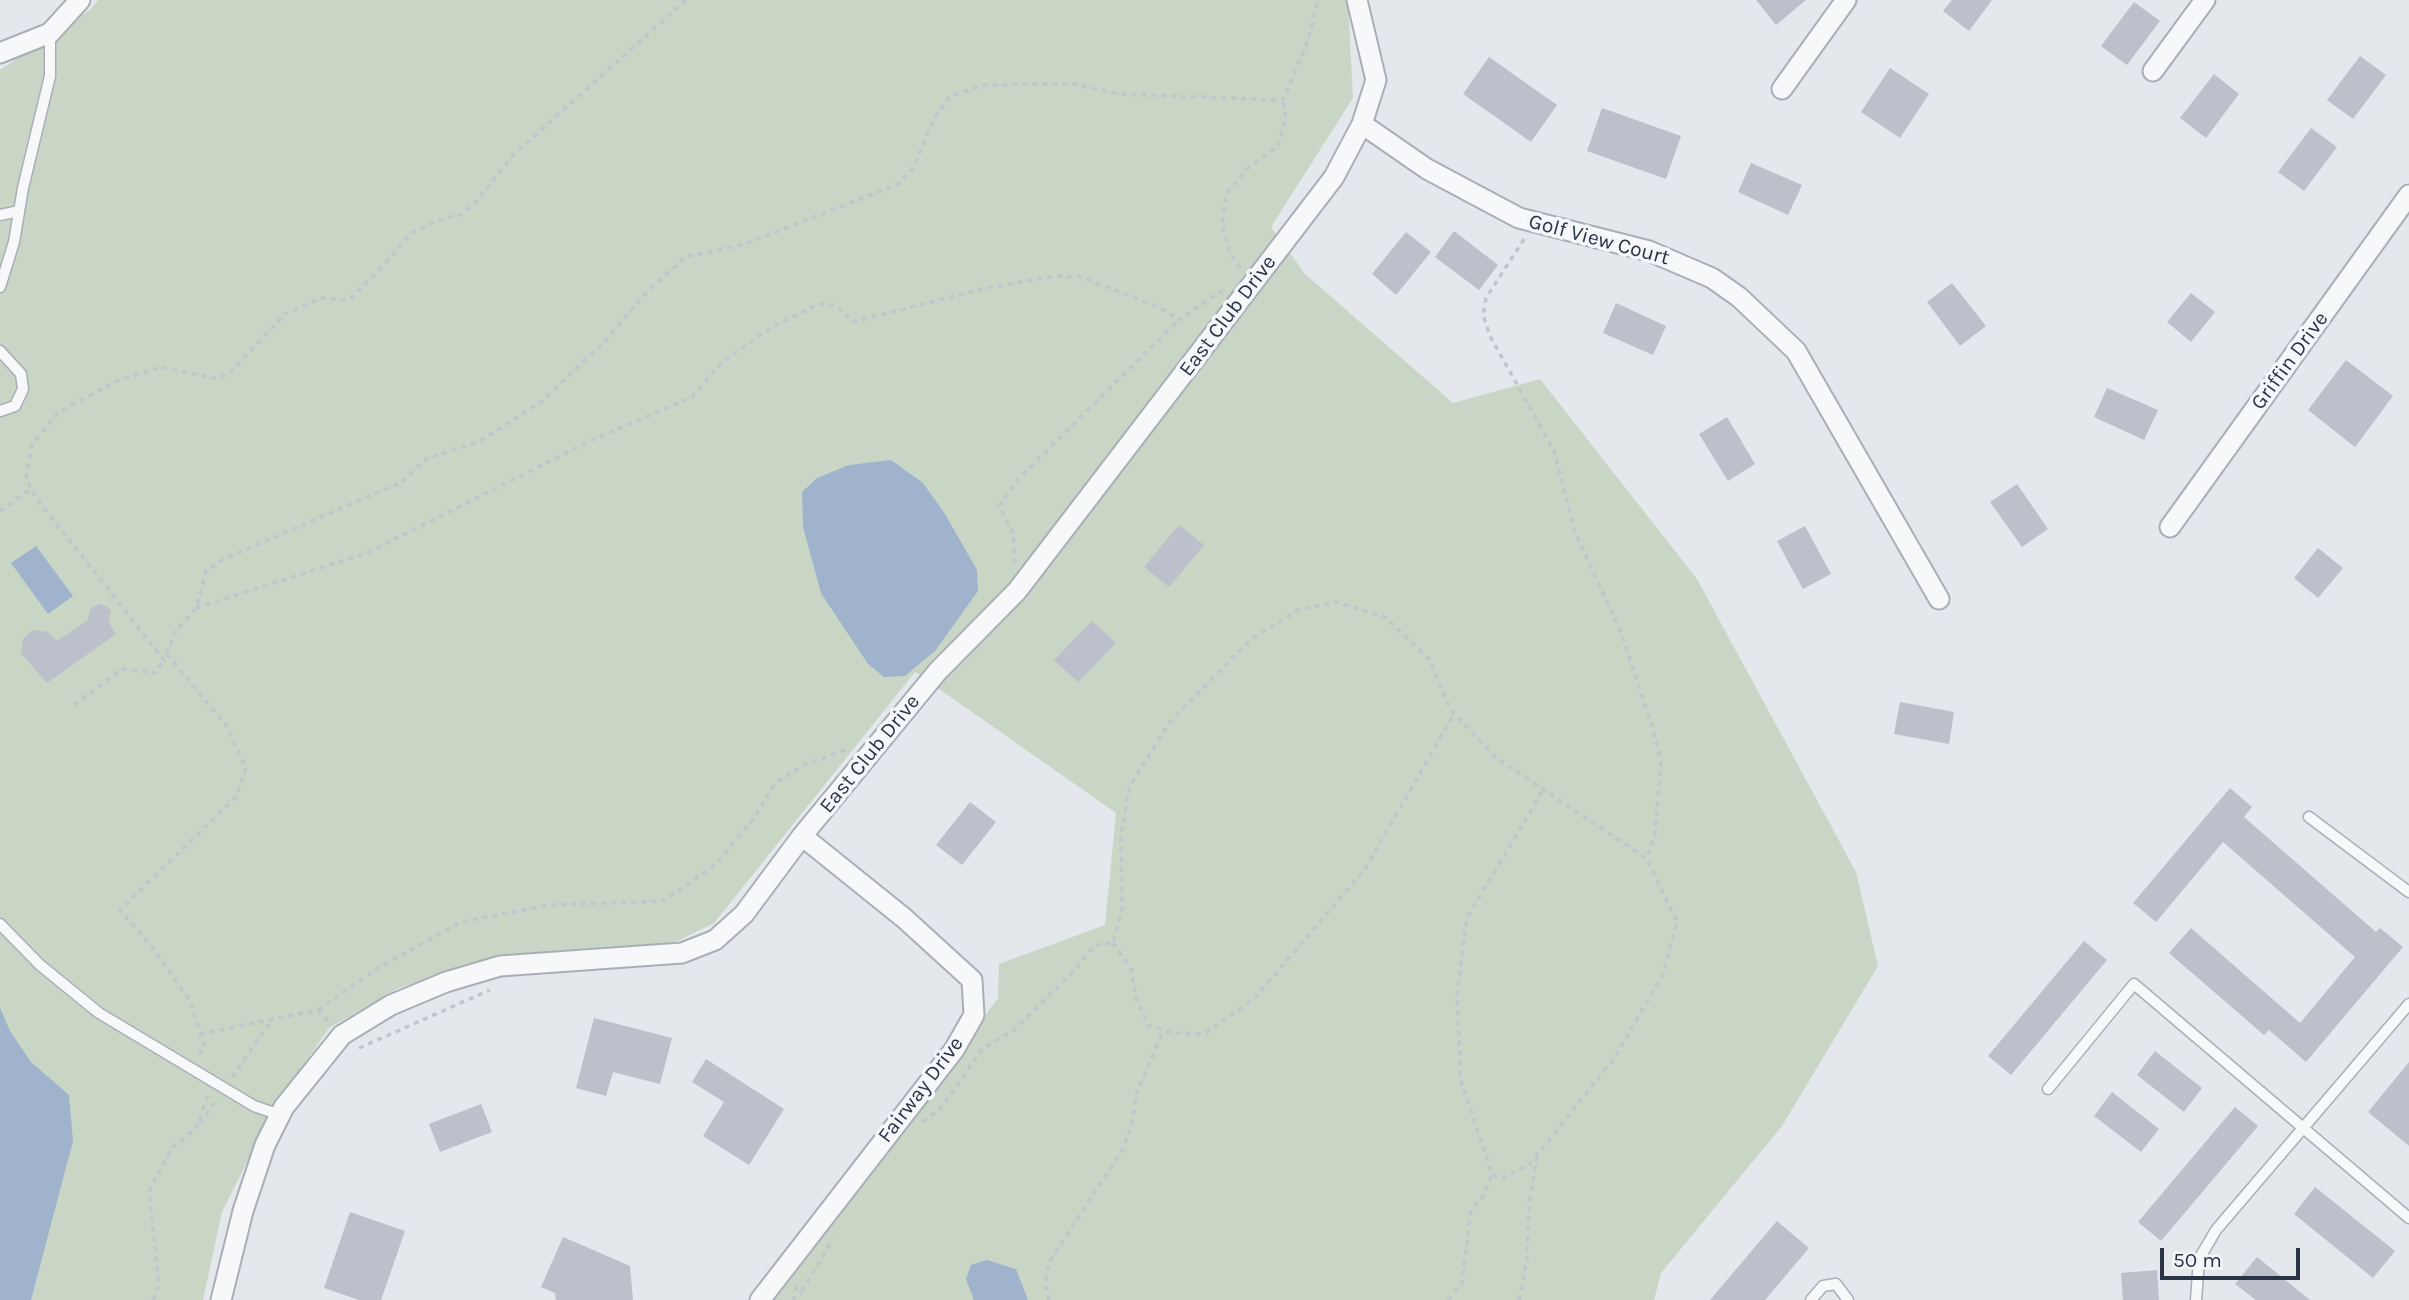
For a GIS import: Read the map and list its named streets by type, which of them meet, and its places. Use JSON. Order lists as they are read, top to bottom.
{
  "streets": {
    "street": [
      "Golf View Court",
      "East Club Drive",
      "Griffin Drive",
      "Fairway Drive"
    ]
  },
  "crossings": [
    ["Golf View Court", "East Club Drive"],
    ["East Club Drive", "Fairway Drive"]
  ],
  "scale_bar": "50 m"
}
